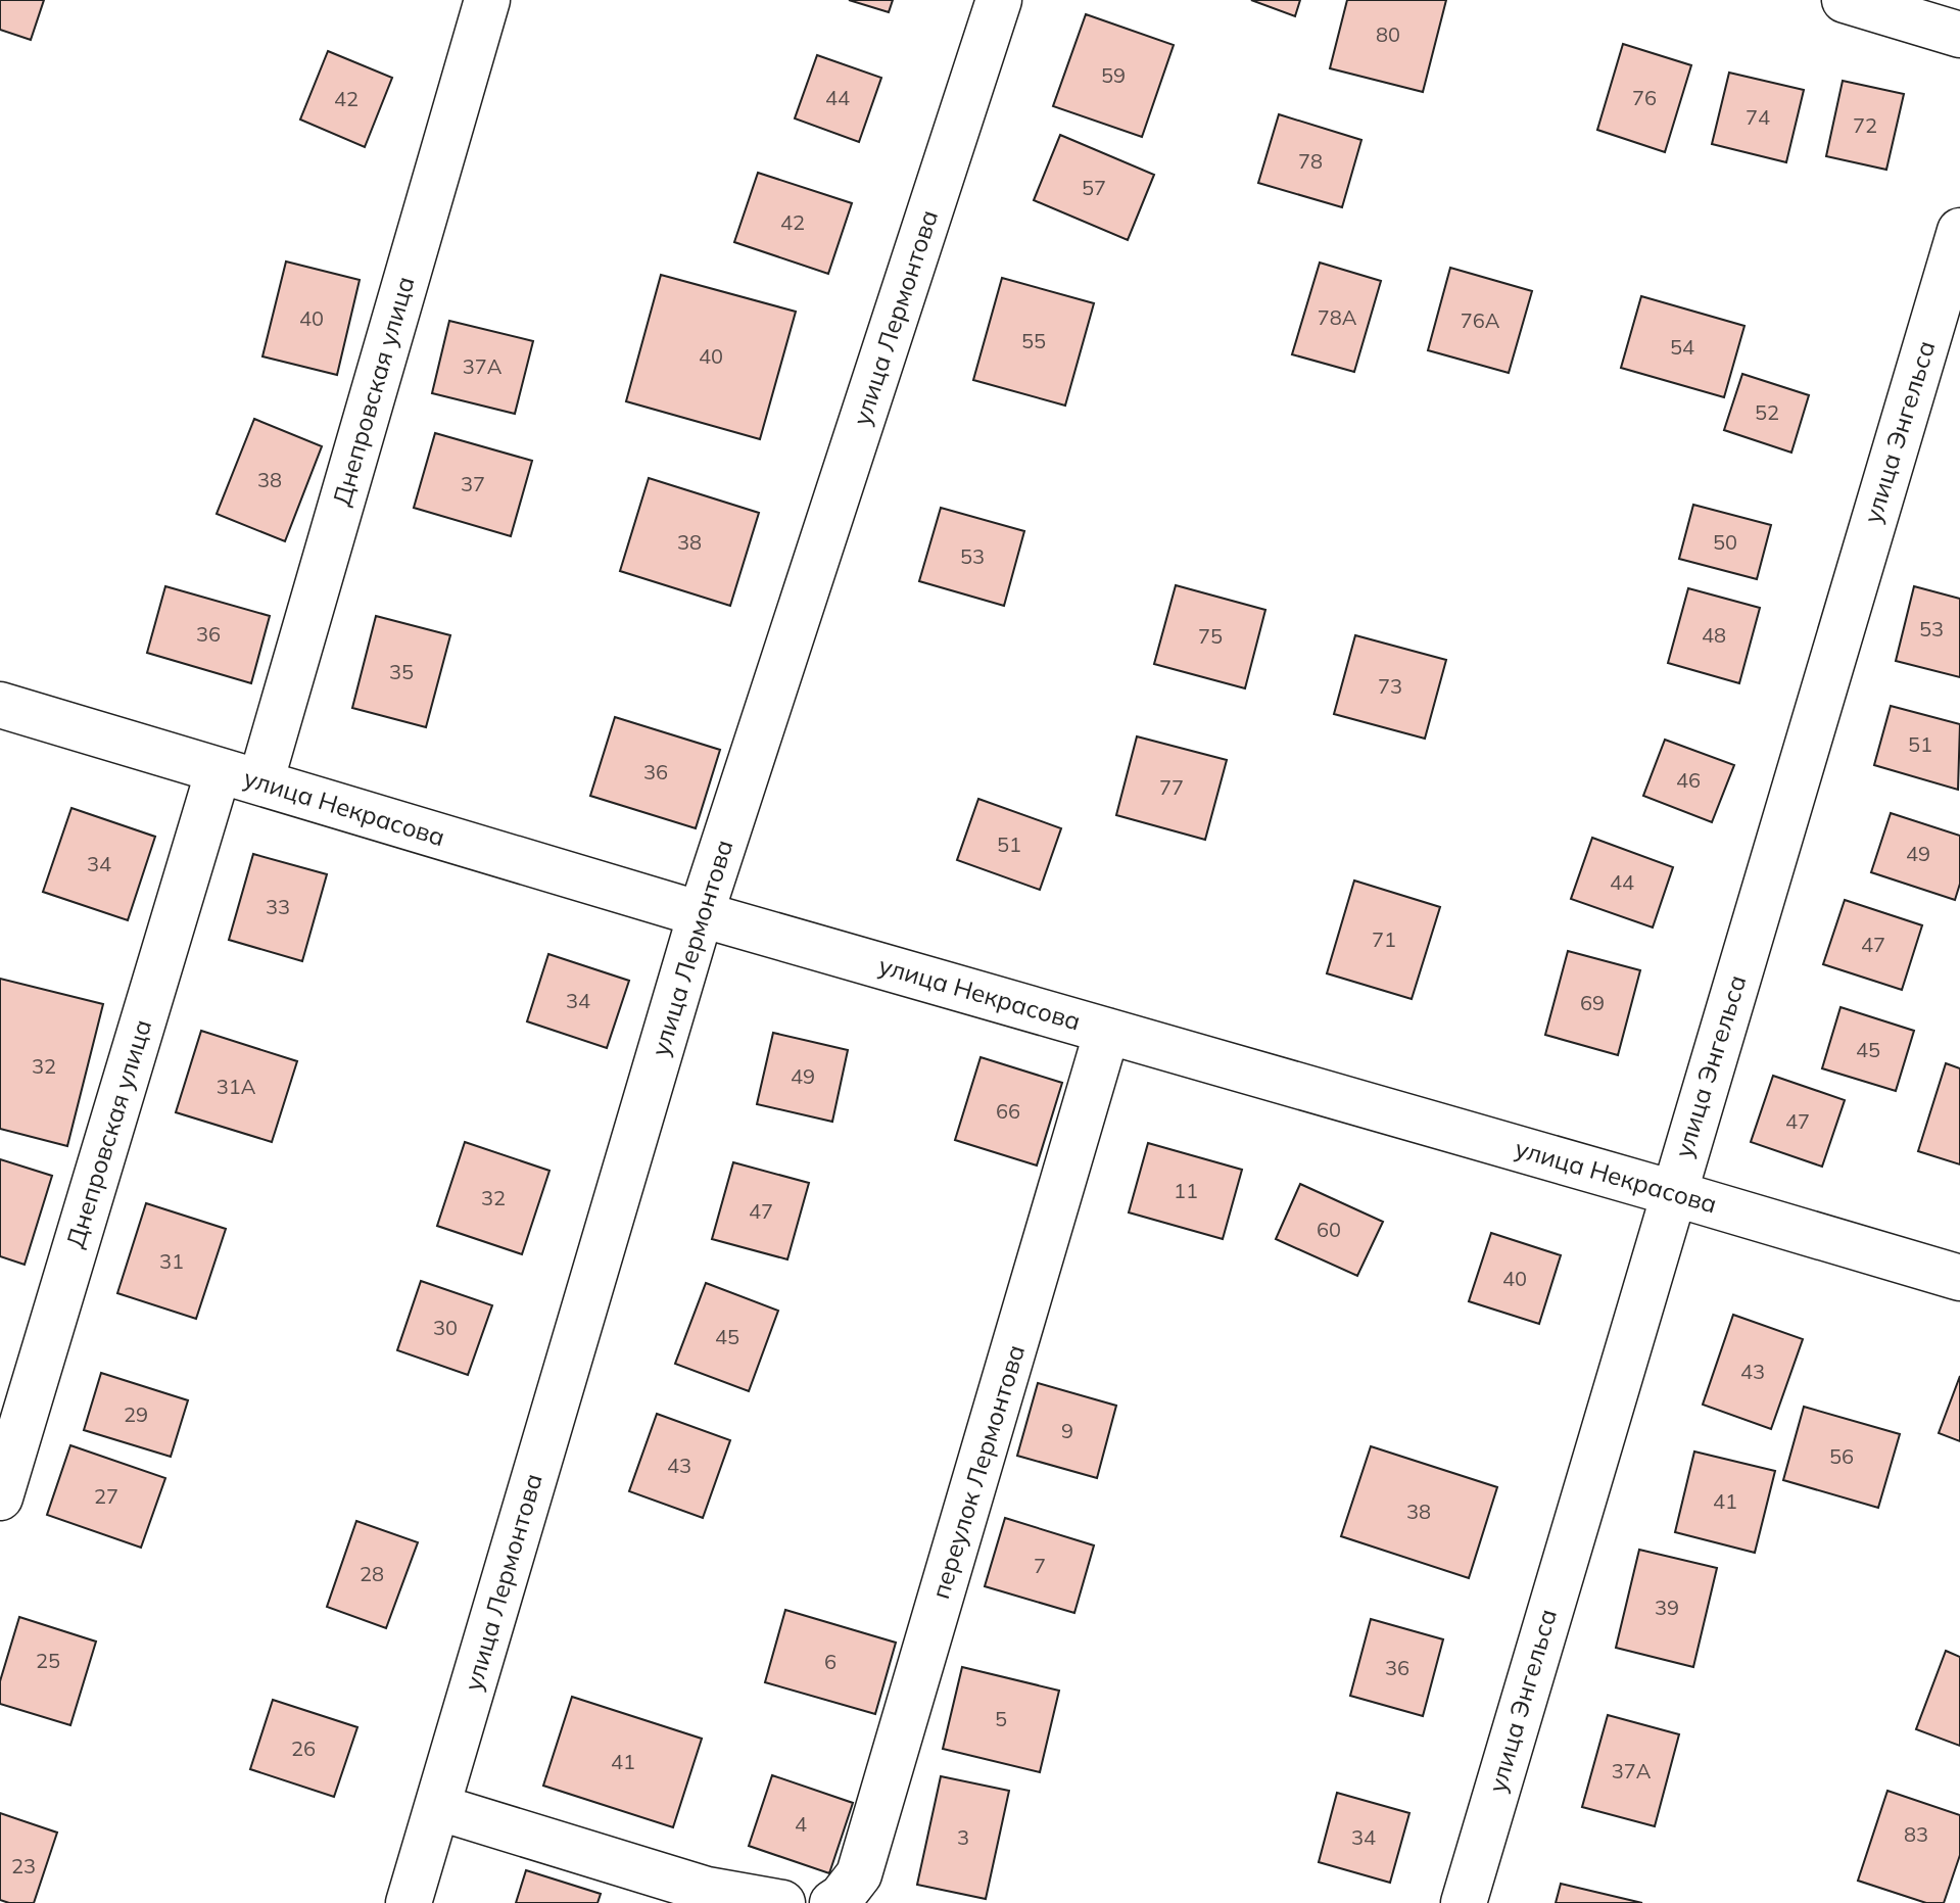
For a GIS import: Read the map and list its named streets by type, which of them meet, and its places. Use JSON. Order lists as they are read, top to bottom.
{
  "streets": {
    "street": [
      "улица Лермонтова",
      "Днепровская улица",
      "улица Энгельса",
      "улица Некрасова",
      "переулок Лермонтова"
    ]
  },
  "crossings": [
    ["улица Лермонтова", "улица Некрасова"],
    ["Днепровская улица", "улица Некрасова"],
    ["улица Энгельса", "улица Некрасова"],
    ["улица Некрасова", "переулок Лермонтова"]
  ],
  "house_numbers": [
    "80",
    "59",
    "44",
    "76",
    "42",
    "74",
    "72",
    "78",
    "57",
    "42",
    "78А",
    "40",
    "76А",
    "55",
    "54",
    "40",
    "37А",
    "52",
    "38",
    "37",
    "38",
    "50",
    "53",
    "53",
    "36",
    "48",
    "75",
    "35",
    "73",
    "51",
    "36",
    "46",
    "77",
    "51",
    "49",
    "34",
    "44",
    "33",
    "71",
    "47",
    "34",
    "69",
    "45",
    "32",
    "49",
    "31А",
    "66",
    "47",
    "11",
    "32",
    "47",
    "60",
    "31",
    "40",
    "30",
    "45",
    "43",
    "29",
    "9",
    "56",
    "43",
    "27",
    "41",
    "38",
    "7",
    "28",
    "39",
    "25",
    "6",
    "36",
    "5",
    "26",
    "41",
    "37А",
    "4",
    "83",
    "3",
    "34",
    "23"
  ]
}
